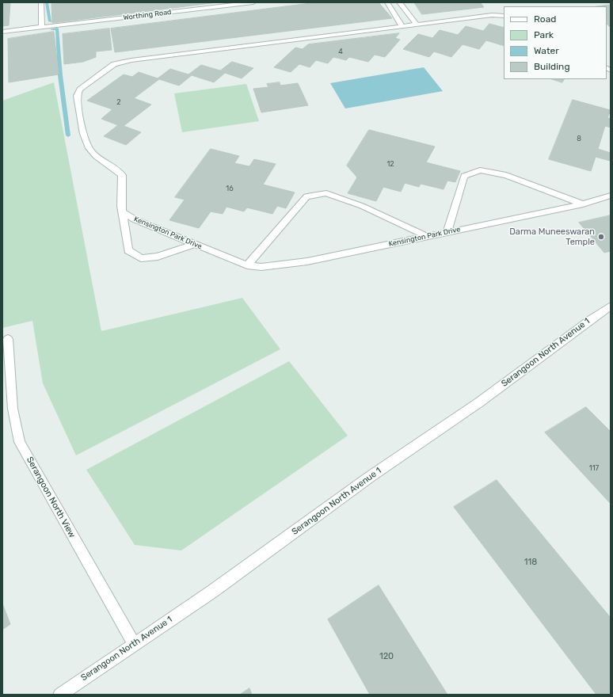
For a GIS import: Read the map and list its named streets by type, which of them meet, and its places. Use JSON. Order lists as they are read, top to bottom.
{
  "streets": {
    "street": [
      "Worthing Road",
      "Kensington Park Drive",
      "Serangoon North Avenue 1",
      "Serangoon North View"
    ]
  },
  "crossings": [
    ["Serangoon North Avenue 1", "Serangoon North View"]
  ],
  "places": ["Darma Muneeswaran Temple"],
  "house_numbers": [
    "4",
    "2",
    "8",
    "12",
    "16",
    "117",
    "118",
    "120"
  ],
  "legend": [
    "Road",
    "Park",
    "Water",
    "Building"
  ]
}
